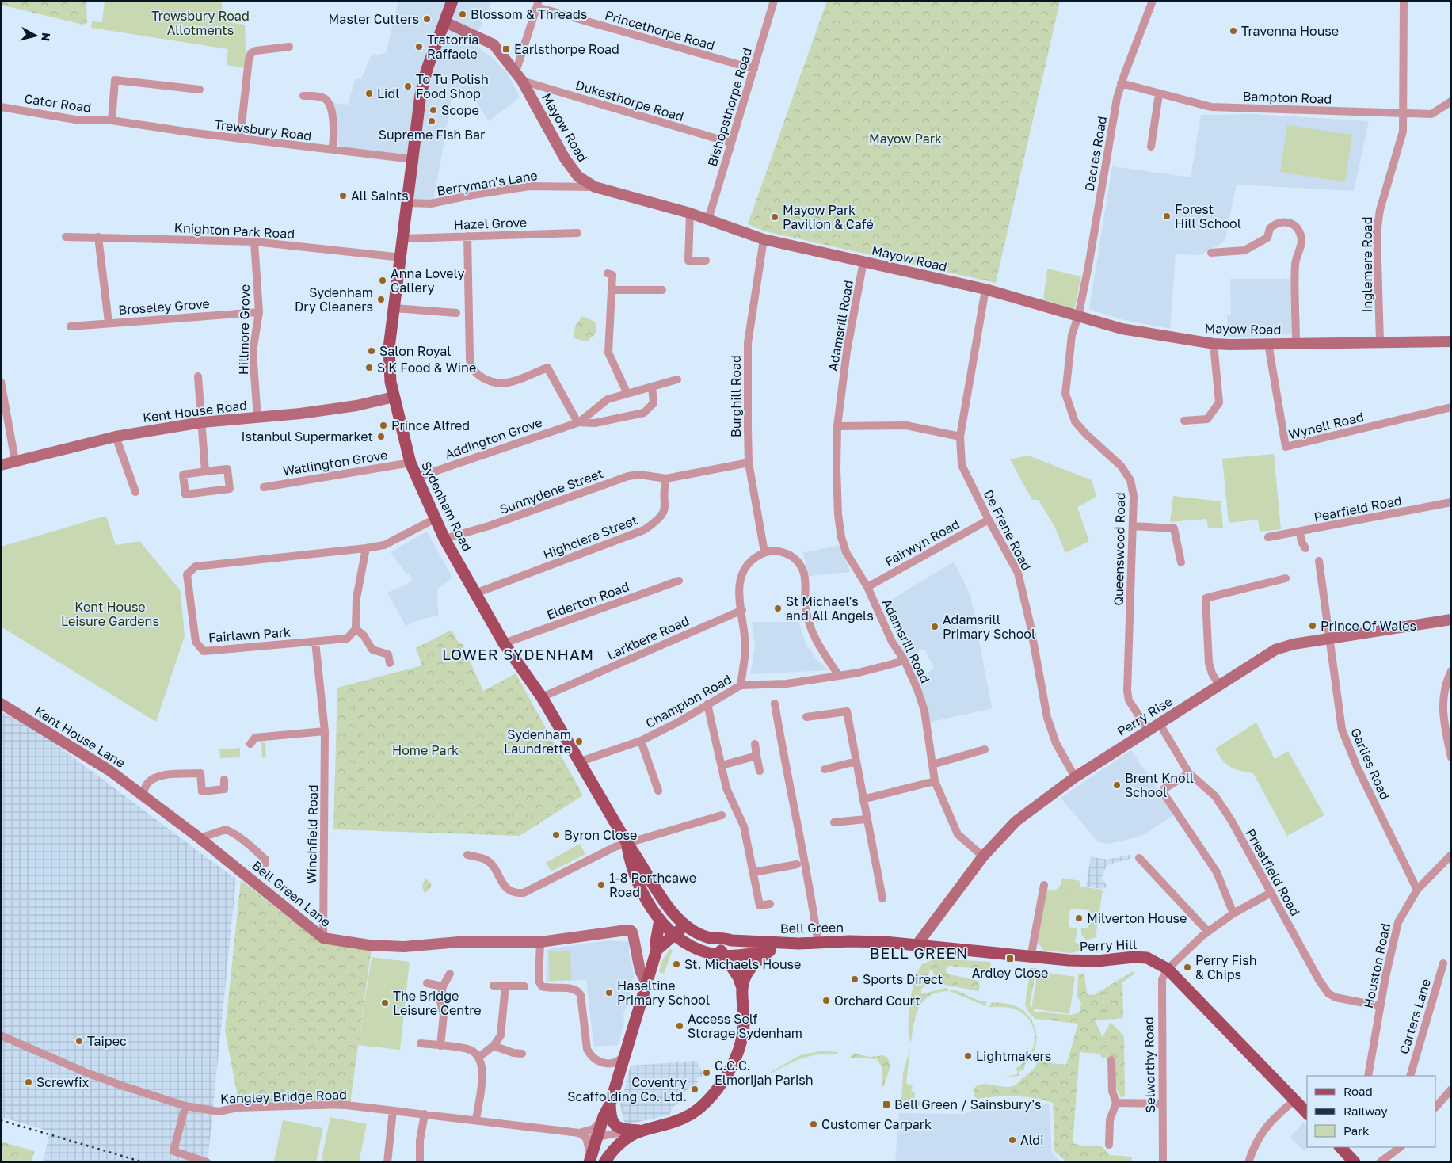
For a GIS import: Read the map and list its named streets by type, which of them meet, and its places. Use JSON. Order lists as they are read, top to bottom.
{
  "streets": {
    "main road": ["Sydenham Road", "Bell Green", "Perry Hill"],
    "street": [
      "Princethorpe Road",
      "Bampton Road",
      "Dukesthorpe Road",
      "Cator Road",
      "Bishopsthorpe Road",
      "Mayow Road",
      "Trewsbury Road",
      "Dacres Road",
      "Berryman's Lane",
      "Hazel Grove",
      "Knighton Park Road",
      "Inglemere Road",
      "Broseley Grove",
      "Adamsrill Road",
      "Hillmore Grove",
      "Burghill Road",
      "Kent House Road",
      "Wynell Road",
      "Addington Grove",
      "Watlington Grove",
      "Sunnydene Street",
      "Pearfield Road",
      "De Frene Road",
      "Highclere Street",
      "Fairwyn Road",
      "Queenswood Road",
      "Elderton Road",
      "Fairlawn Park",
      "Larkbere Road",
      "Champion Road",
      "Perry Rise",
      "Kent House Lane",
      "Garlies Road",
      "Winchfield Road",
      "Priestfield Road",
      "Bell Green Lane",
      "Houston Road",
      "Carters Lane",
      "Selworthy Road",
      "Kangley Bridge Road"
    ]
  },
  "crossings": [
    ["Princethorpe Road", "Bishopsthorpe Road"],
    ["Bampton Road", "Dacres Road"],
    ["Bampton Road", "Inglemere Road"],
    ["Dukesthorpe Road", "Bishopsthorpe Road"],
    ["Dukesthorpe Road", "Mayow Road"],
    ["Cator Road", "Trewsbury Road"],
    ["Bishopsthorpe Road", "Mayow Road"],
    ["Mayow Road", "Dacres Road"],
    ["Mayow Road", "Berryman's Lane"],
    ["Mayow Road", "Inglemere Road"],
    ["Mayow Road", "Adamsrill Road"],
    ["Mayow Road", "Burghill Road"],
    ["Mayow Road", "Wynell Road"],
    ["Mayow Road", "Sydenham Road"],
    ["Mayow Road", "De Frene Road"],
    ["Mayow Road", "Queenswood Road"],
    ["Trewsbury Road", "Sydenham Road"],
    ["Dacres Road", "Queenswood Road"],
    ["Berryman's Lane", "Sydenham Road"],
    ["Hazel Grove", "Sydenham Road"],
    ["Knighton Park Road", "Hillmore Grove"],
    ["Knighton Park Road", "Sydenham Road"],
    ["Broseley Grove", "Hillmore Grove"],
    ["Adamsrill Road", "Fairwyn Road"],
    ["Adamsrill Road", "Champion Road"],
    ["Adamsrill Road", "Perry Rise"],
    ["Hillmore Grove", "Kent House Road"],
    ["Kent House Road", "Sydenham Road"],
    ["Addington Grove", "Sydenham Road"],
    ["Watlington Grove", "Sydenham Road"],
    ["Sunnydene Street", "Sydenham Road"],
    ["Sunnydene Street", "Highclere Street"],
    ["Sydenham Road", "Highclere Street"],
    ["Sydenham Road", "Elderton Road"],
    ["Sydenham Road", "Fairlawn Park"],
    ["Sydenham Road", "Larkbere Road"],
    ["Sydenham Road", "Champion Road"],
    ["De Frene Road", "Fairwyn Road"],
    ["De Frene Road", "Perry Rise"],
    ["Queenswood Road", "Perry Rise"],
    ["Fairlawn Park", "Winchfield Road"],
    ["Perry Rise", "Garlies Road"],
    ["Perry Rise", "Priestfield Road"],
    ["Perry Rise", "Bell Green"],
    ["Perry Rise", "Perry Hill"],
    ["Kent House Lane", "Bell Green Lane"],
    ["Garlies Road", "Houston Road"],
    ["Winchfield Road", "Bell Green Lane"],
    ["Priestfield Road", "Houston Road"],
    ["Bell Green", "Perry Hill"],
    ["Perry Hill", "Selworthy Road"]
  ],
  "districts": ["LOWER SYDENHAM", "BELL GREEN"],
  "parks": [
    "Trewsbury Road Allotments",
    "Mayow Park",
    "Kent House Leisure Gardens",
    "Home Park"
  ],
  "places": {
    "other": [
      "Blossom & Threads",
      "Master Cutters",
      "Travenna House",
      "Tratorria Raffaele",
      "To Tu Polish Food Shop",
      "Lidl",
      "Scope",
      "Supreme Fish Bar",
      "All Saints",
      "Forest Hill School",
      "Mayow Park Pavilion & Café",
      "Anna Lovely Gallery",
      "Sydenham Dry Cleaners",
      "Salon Royal",
      "S K Food & Wine",
      "Prince Alfred",
      "Istanbul Supermarket",
      "St Michael's and All Angels",
      "Prince Of Wales",
      "Adamsrill Primary School",
      "Sydenham Laundrette",
      "Brent Knoll School",
      "Byron Close",
      "1-8 Porthcawe Road",
      "Milverton House",
      "St. Michaels House",
      "Perry Fish & Chips",
      "Sports Direct",
      "Haseltine Primary School",
      "Orchard Court",
      "The Bridge Leisure Centre",
      "Access Self Storage Sydenham",
      "Taipec",
      "Lightmakers",
      "C.C.C. Elmorijah Parish",
      "Screwfix",
      "Coventry Scaffolding Co. Ltd.",
      "Customer Carpark",
      "Aldi"
    ],
    "transit": ["Earlsthorpe Road", "Ardley Close", "Bell Green / Sainsbury's"]
  },
  "legend": ["Road", "Railway", "Park"],
  "north": "right"
}
